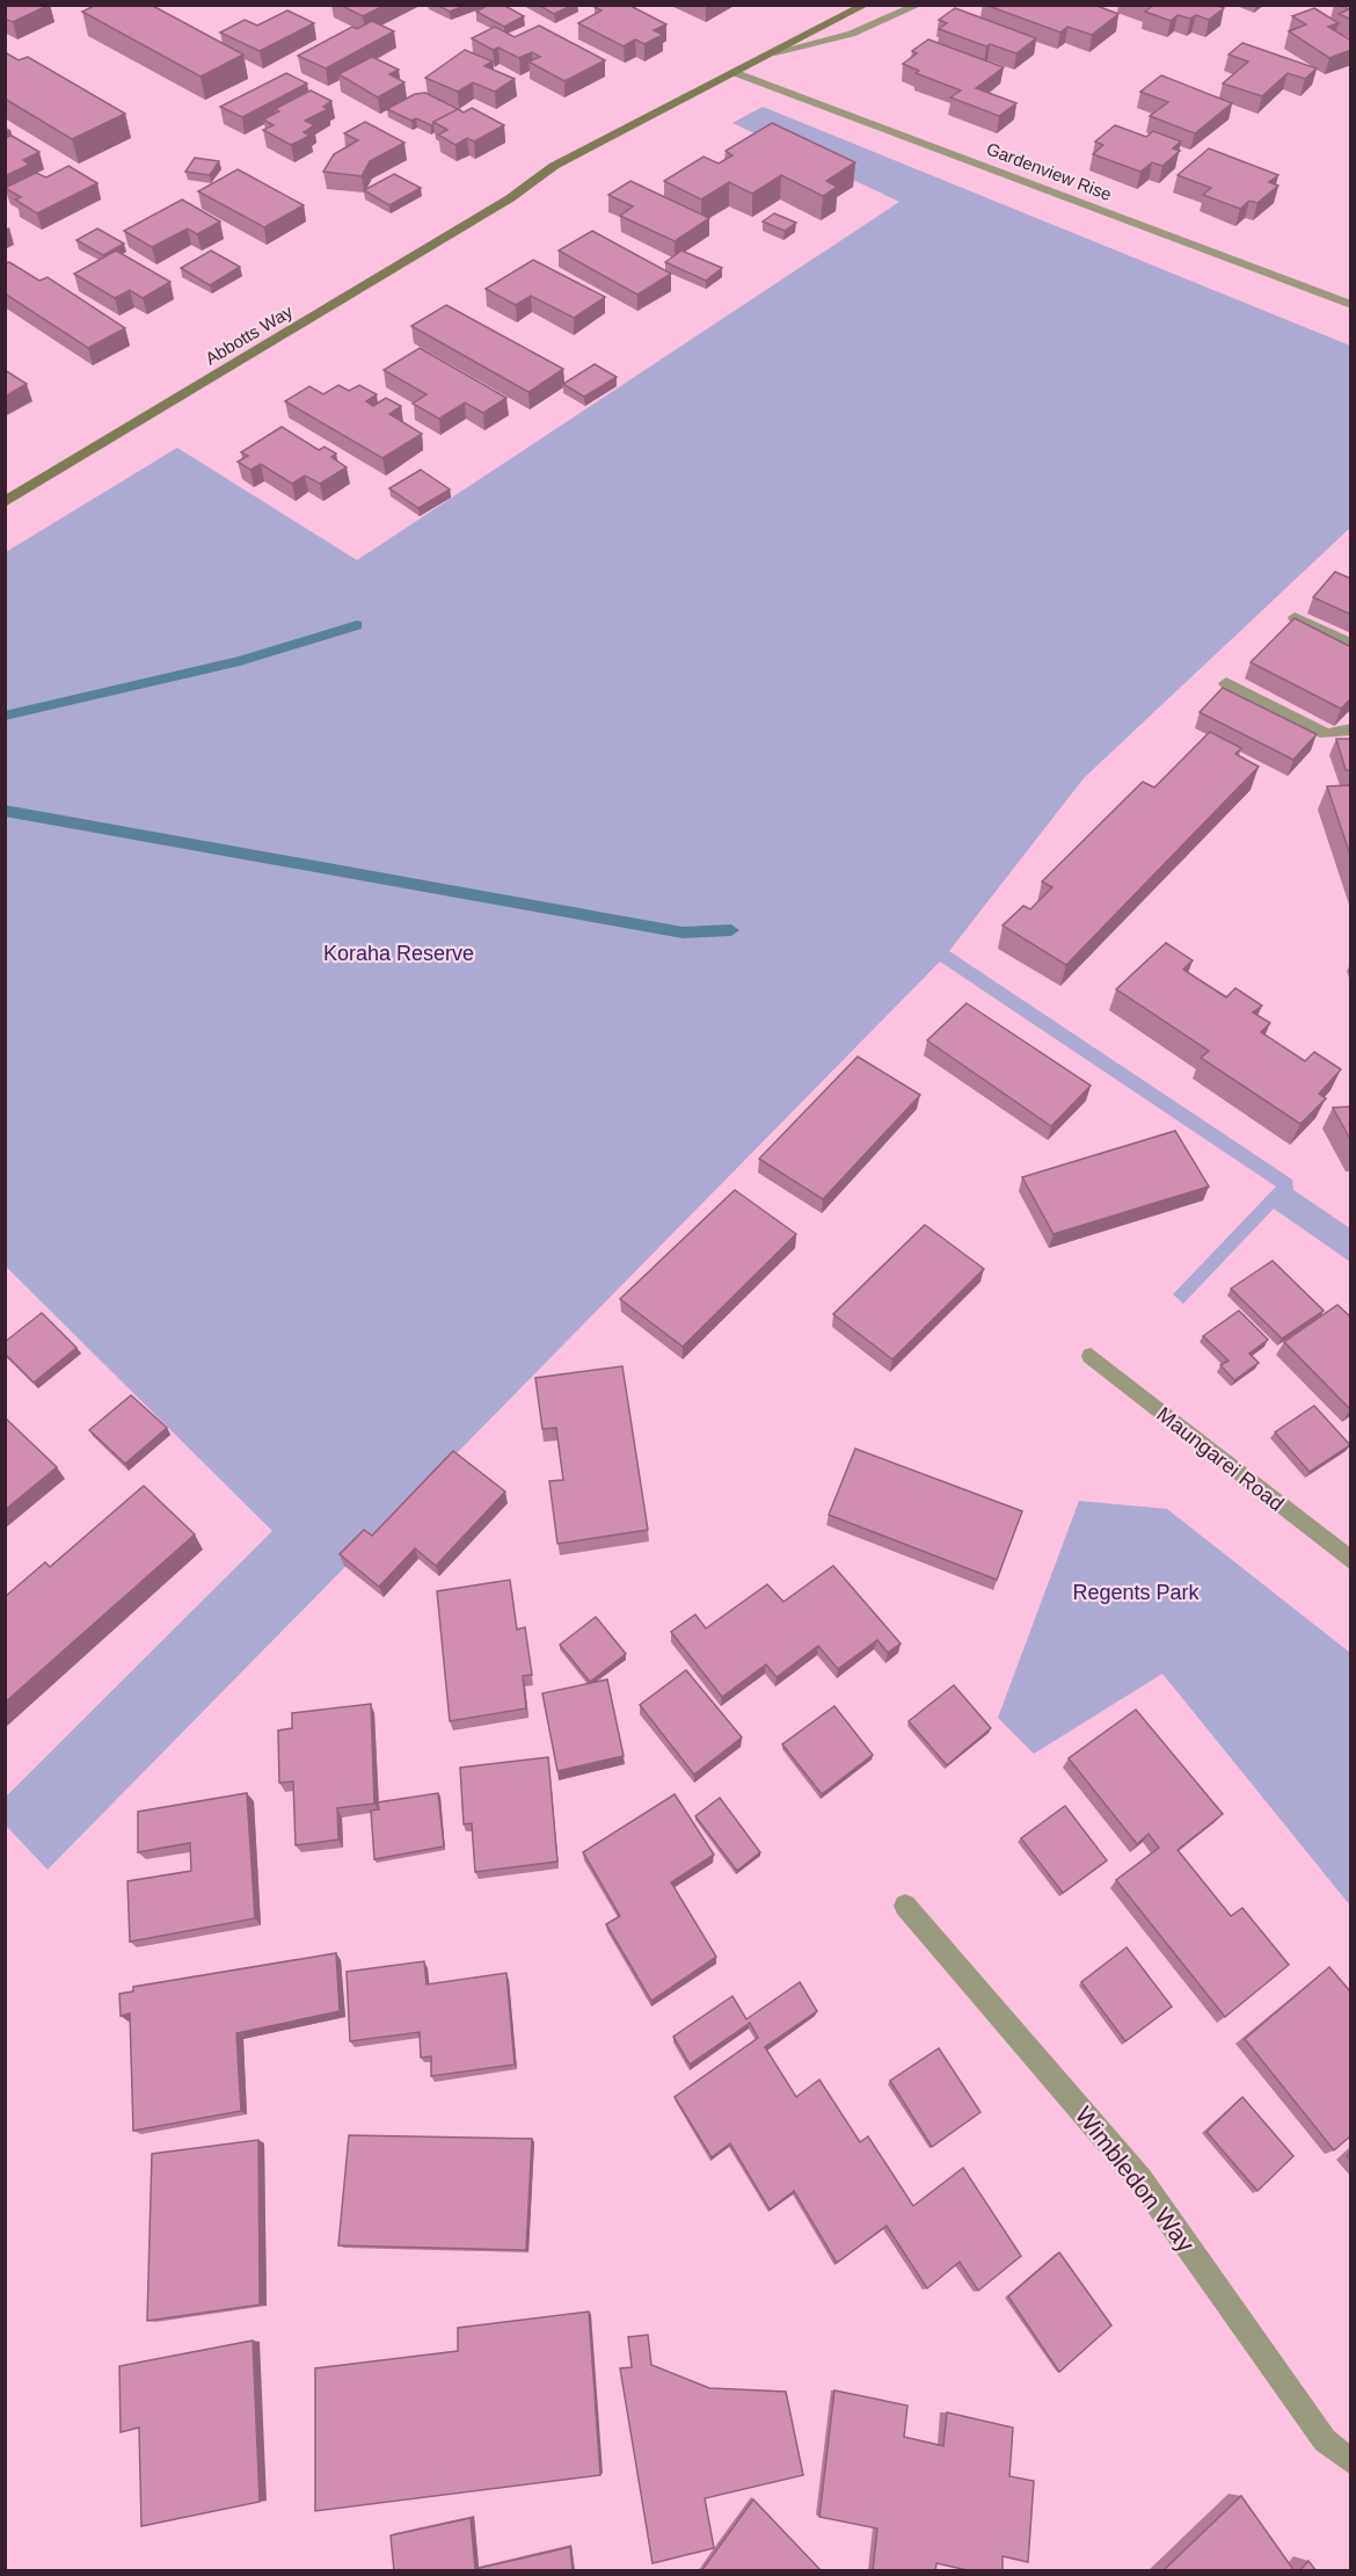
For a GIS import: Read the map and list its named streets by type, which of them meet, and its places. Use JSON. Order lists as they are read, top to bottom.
{
  "streets": {
    "main road": ["Abbotts Way"],
    "street": ["Gardenview Rise", "Maungarei Road", "Wimbledon Way"]
  },
  "crossings": [
    ["Gardenview Rise", "Abbotts Way"]
  ],
  "parks": ["Koraha Reserve", "Regents Park"]
}
